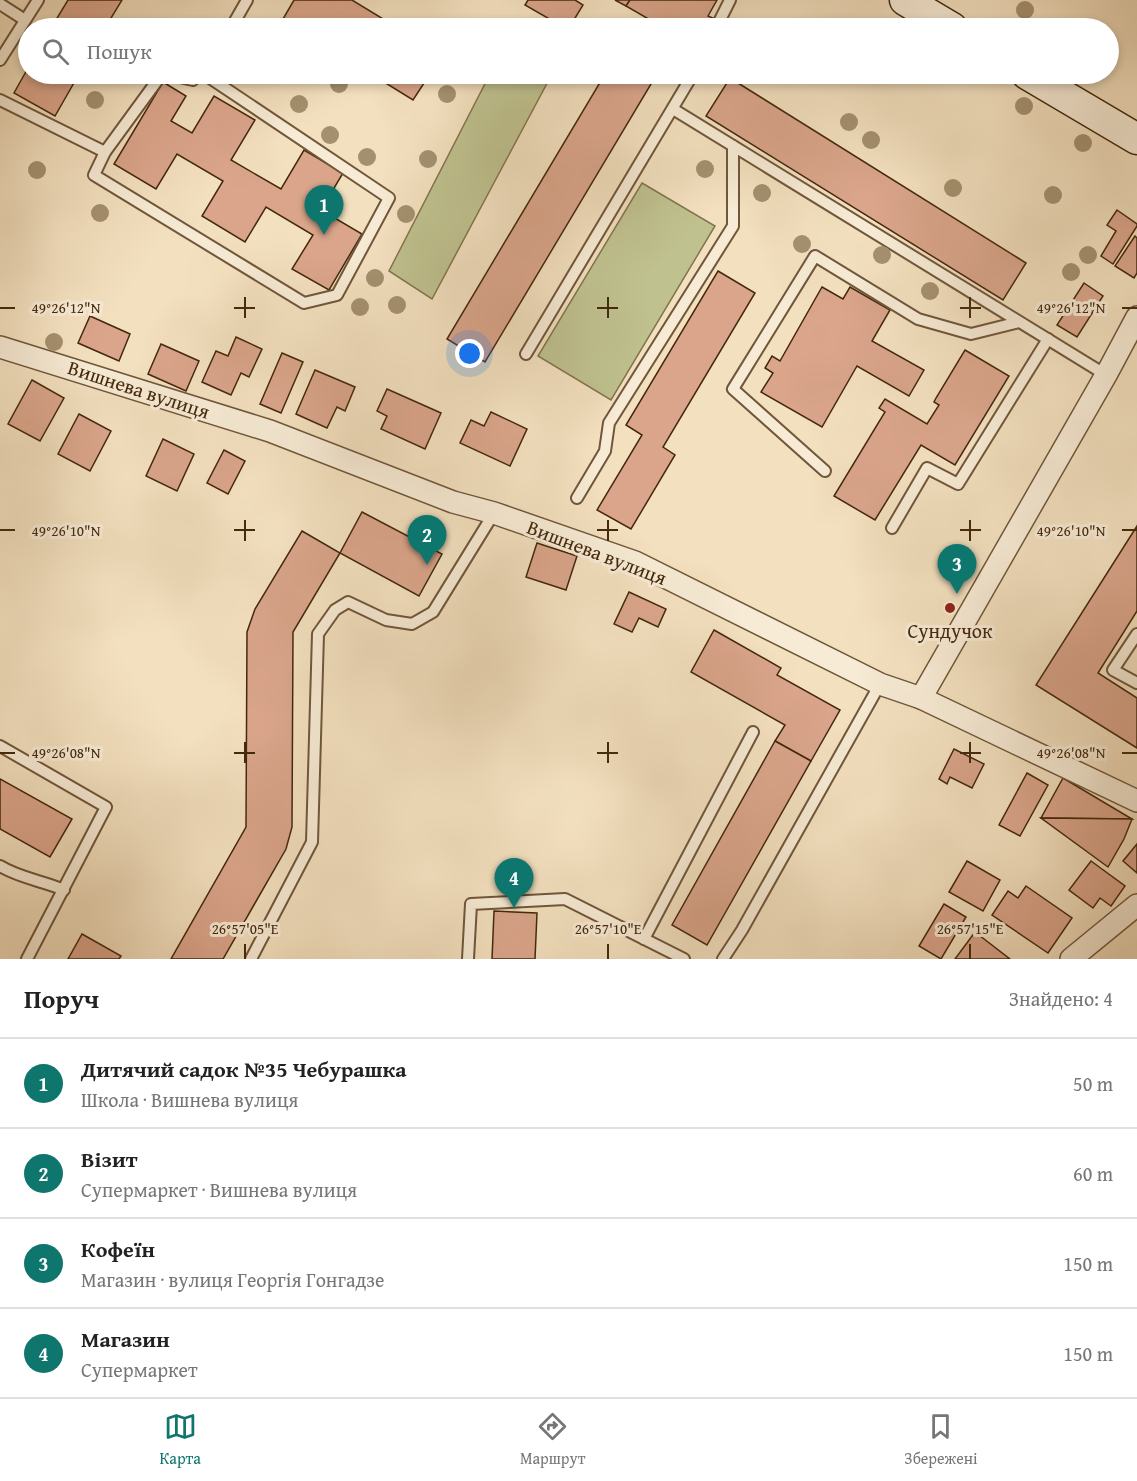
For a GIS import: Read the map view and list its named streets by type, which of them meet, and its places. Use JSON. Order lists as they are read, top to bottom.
{
  "streets": {
    "street": ["Вишнева вулиця"]
  },
  "places": ["Сундучок"],
  "page": {
    "search": "Пошук",
    "pins": [
      "1",
      "2",
      "3",
      "4"
    ],
    "heading": ["Поруч", "Знайдено: 4"],
    "list": [
      {
        "mark": "1",
        "name": "Дитячий садок №35 Чебурашка",
        "note": "Школа · Вишнева вулиця",
        "value": "50 m"
      },
      {
        "mark": "2",
        "name": "Візит",
        "note": "Супермаркет · Вишнева вулиця",
        "value": "60 m"
      },
      {
        "mark": "3",
        "name": "Кофеїн",
        "note": "Магазин · вулиця Георгія Гонгадзе",
        "value": "150 m"
      },
      {
        "mark": "4",
        "name": "Магазин",
        "note": "Супермаркет",
        "value": "150 m"
      }
    ],
    "nav": ["Карта", "Маршрут", "Збережені"]
  },
  "coordinates": [
    "49°26'12\"N",
    "49°26'10\"N",
    "49°26'08\"N",
    "26°57'05\"E",
    "26°57'10\"E",
    "26°57'15\"E"
  ]
}
